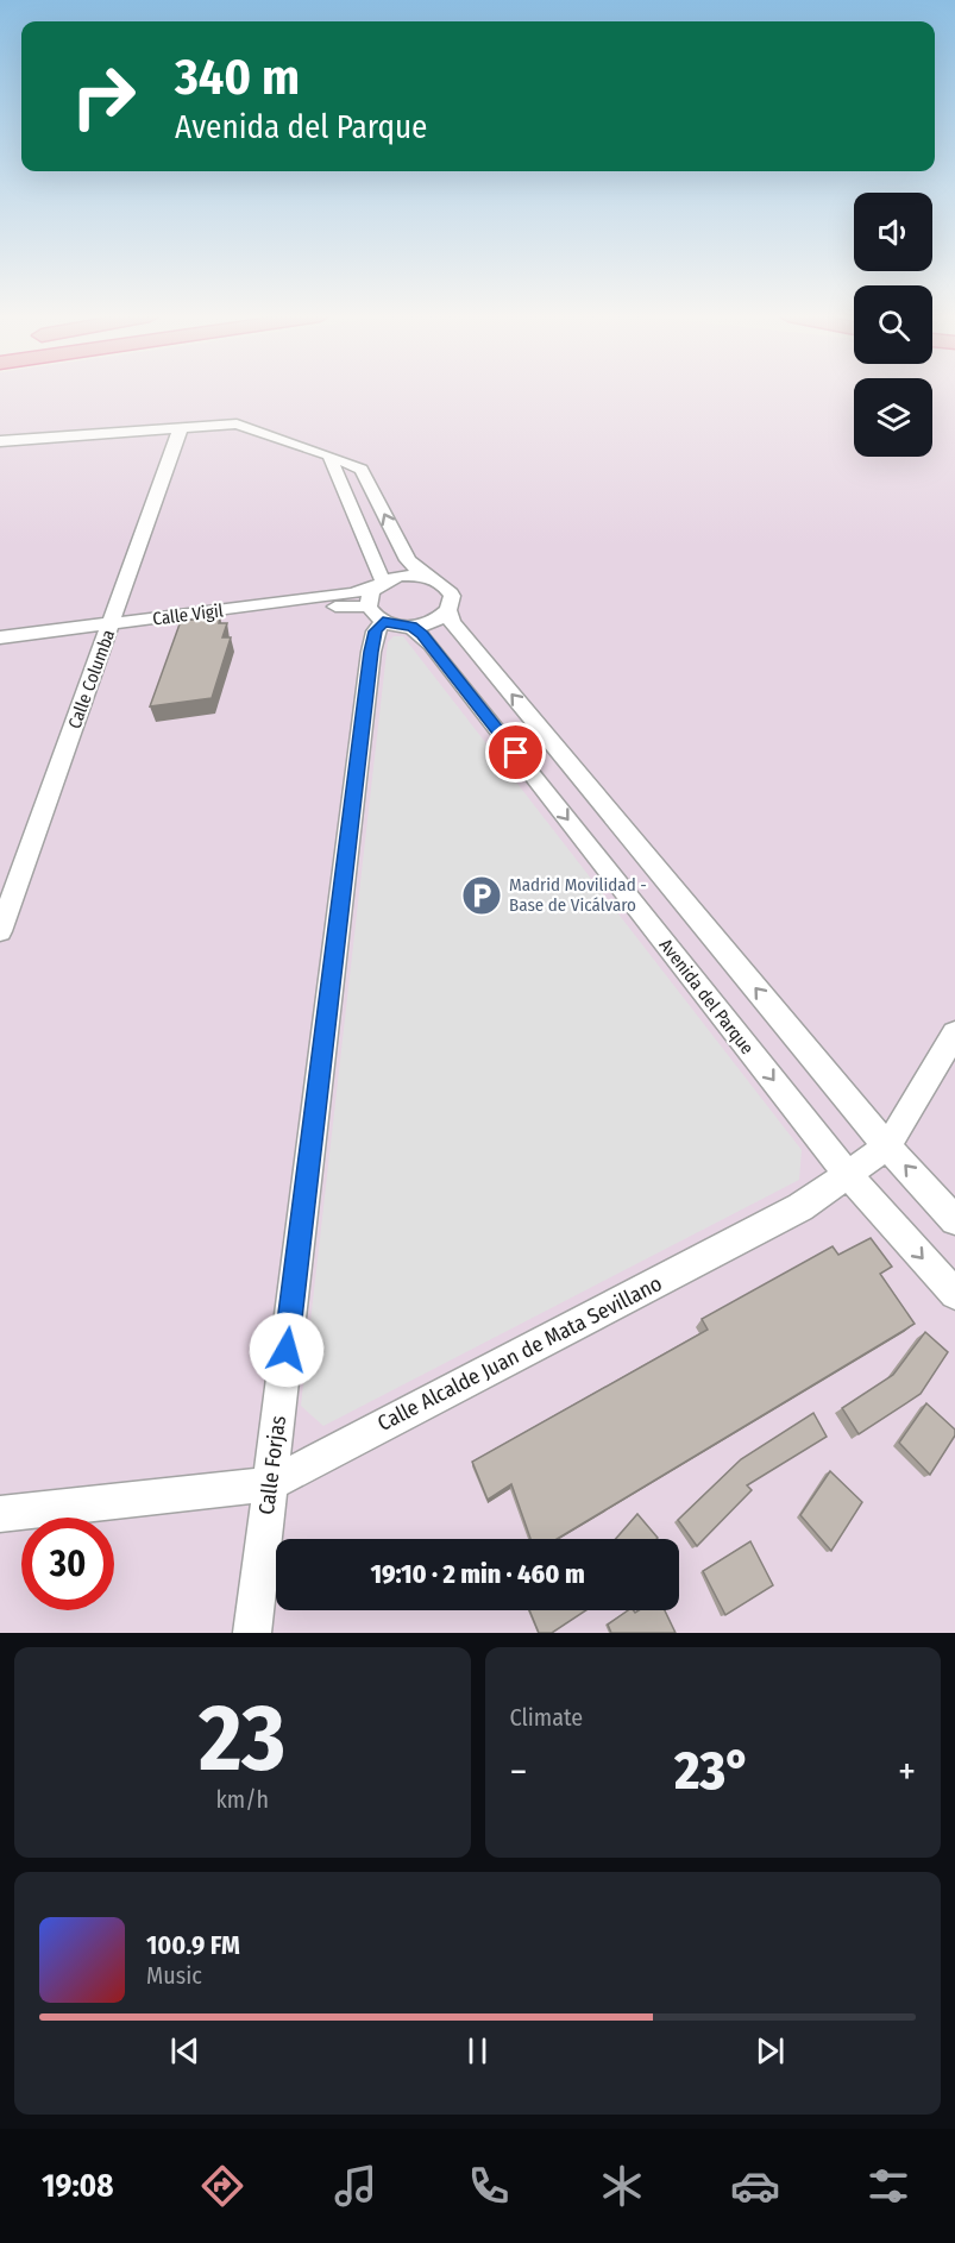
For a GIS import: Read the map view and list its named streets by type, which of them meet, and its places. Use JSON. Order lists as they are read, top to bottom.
{
  "streets": {
    "street": [
      "Calle Vigil",
      "Calle Columba",
      "Avenida del Parque",
      "Calle Alcalde Juan de Mata Sevillano",
      "Calle Forjas"
    ]
  },
  "crossings": [
    ["Calle Vigil", "Calle Columba"],
    ["Calle Vigil", "Avenida del Parque"],
    ["Calle Vigil", "Calle Forjas"],
    ["Avenida del Parque", "Calle Alcalde Juan de Mata Sevillano"],
    ["Avenida del Parque", "Calle Forjas"],
    ["Calle Alcalde Juan de Mata Sevillano", "Calle Forjas"]
  ],
  "places": {
    "parking": ["Madrid Movilidad - Base de Vicálvaro"]
  },
  "page": {
    "turn": ["340 m", "Avenida del Parque"],
    "limit": "30",
    "trip": "19:10 · 2 min · 460 m",
    "tile": [
      ["23", "km/h"],
      "Climate"
    ],
    "heat": ["−", "23°", "+"],
    "song": ["100.9 FM", "Music"],
    "tabs": "19:08"
  }
}
